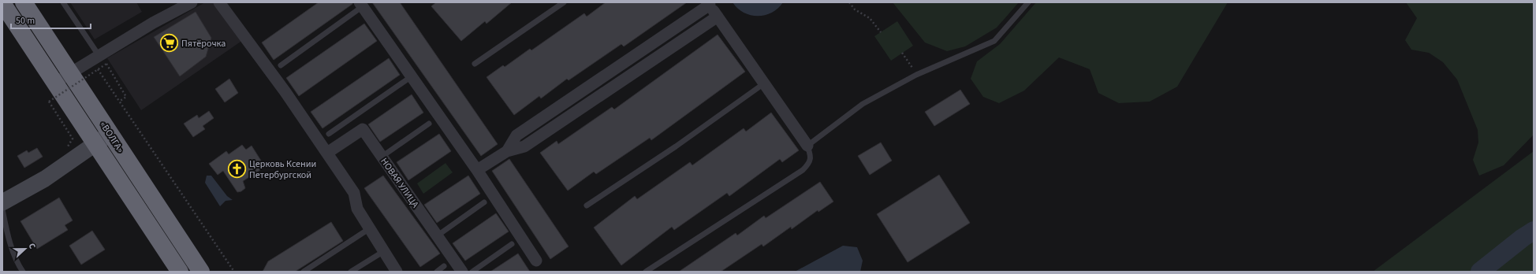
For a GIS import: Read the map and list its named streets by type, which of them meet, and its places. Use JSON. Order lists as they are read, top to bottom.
{
  "streets": {
    "highway": ["«ВОЛГА»"],
    "street": ["НОВАЯ УЛИЦА"]
  },
  "places": {
    "supermarket": ["Пятёрочка"],
    "church": ["Церковь Ксении Петербургской"]
  },
  "scale_bar": "50 m",
  "north": "right"
}
